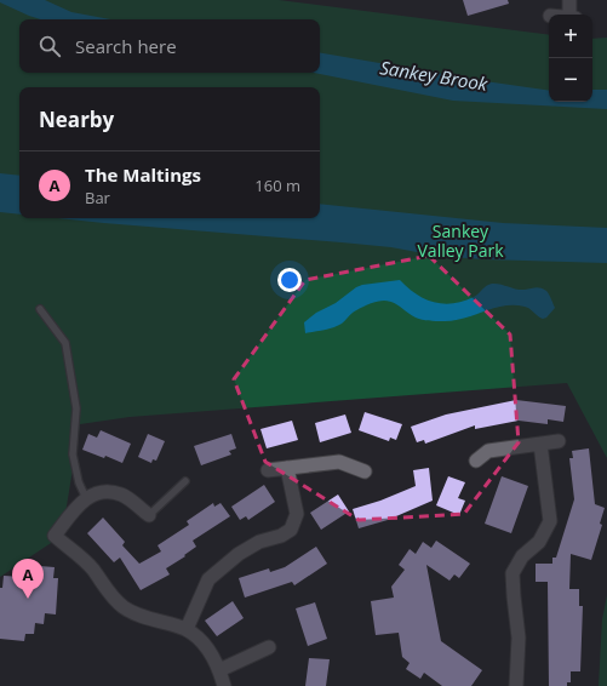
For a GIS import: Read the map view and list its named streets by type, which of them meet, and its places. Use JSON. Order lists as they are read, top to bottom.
{
  "water": ["Sankey Brook"],
  "parks": ["Sankey Valley Park"],
  "page": {
    "map_buttons": ["+", "−"],
    "search": "Search here",
    "heading": "Nearby",
    "list": [
      {
        "mark": "A",
        "name": "The Maltings",
        "note": "Bar",
        "value": "160 m"
      }
    ],
    "pins": "A"
  }
}
